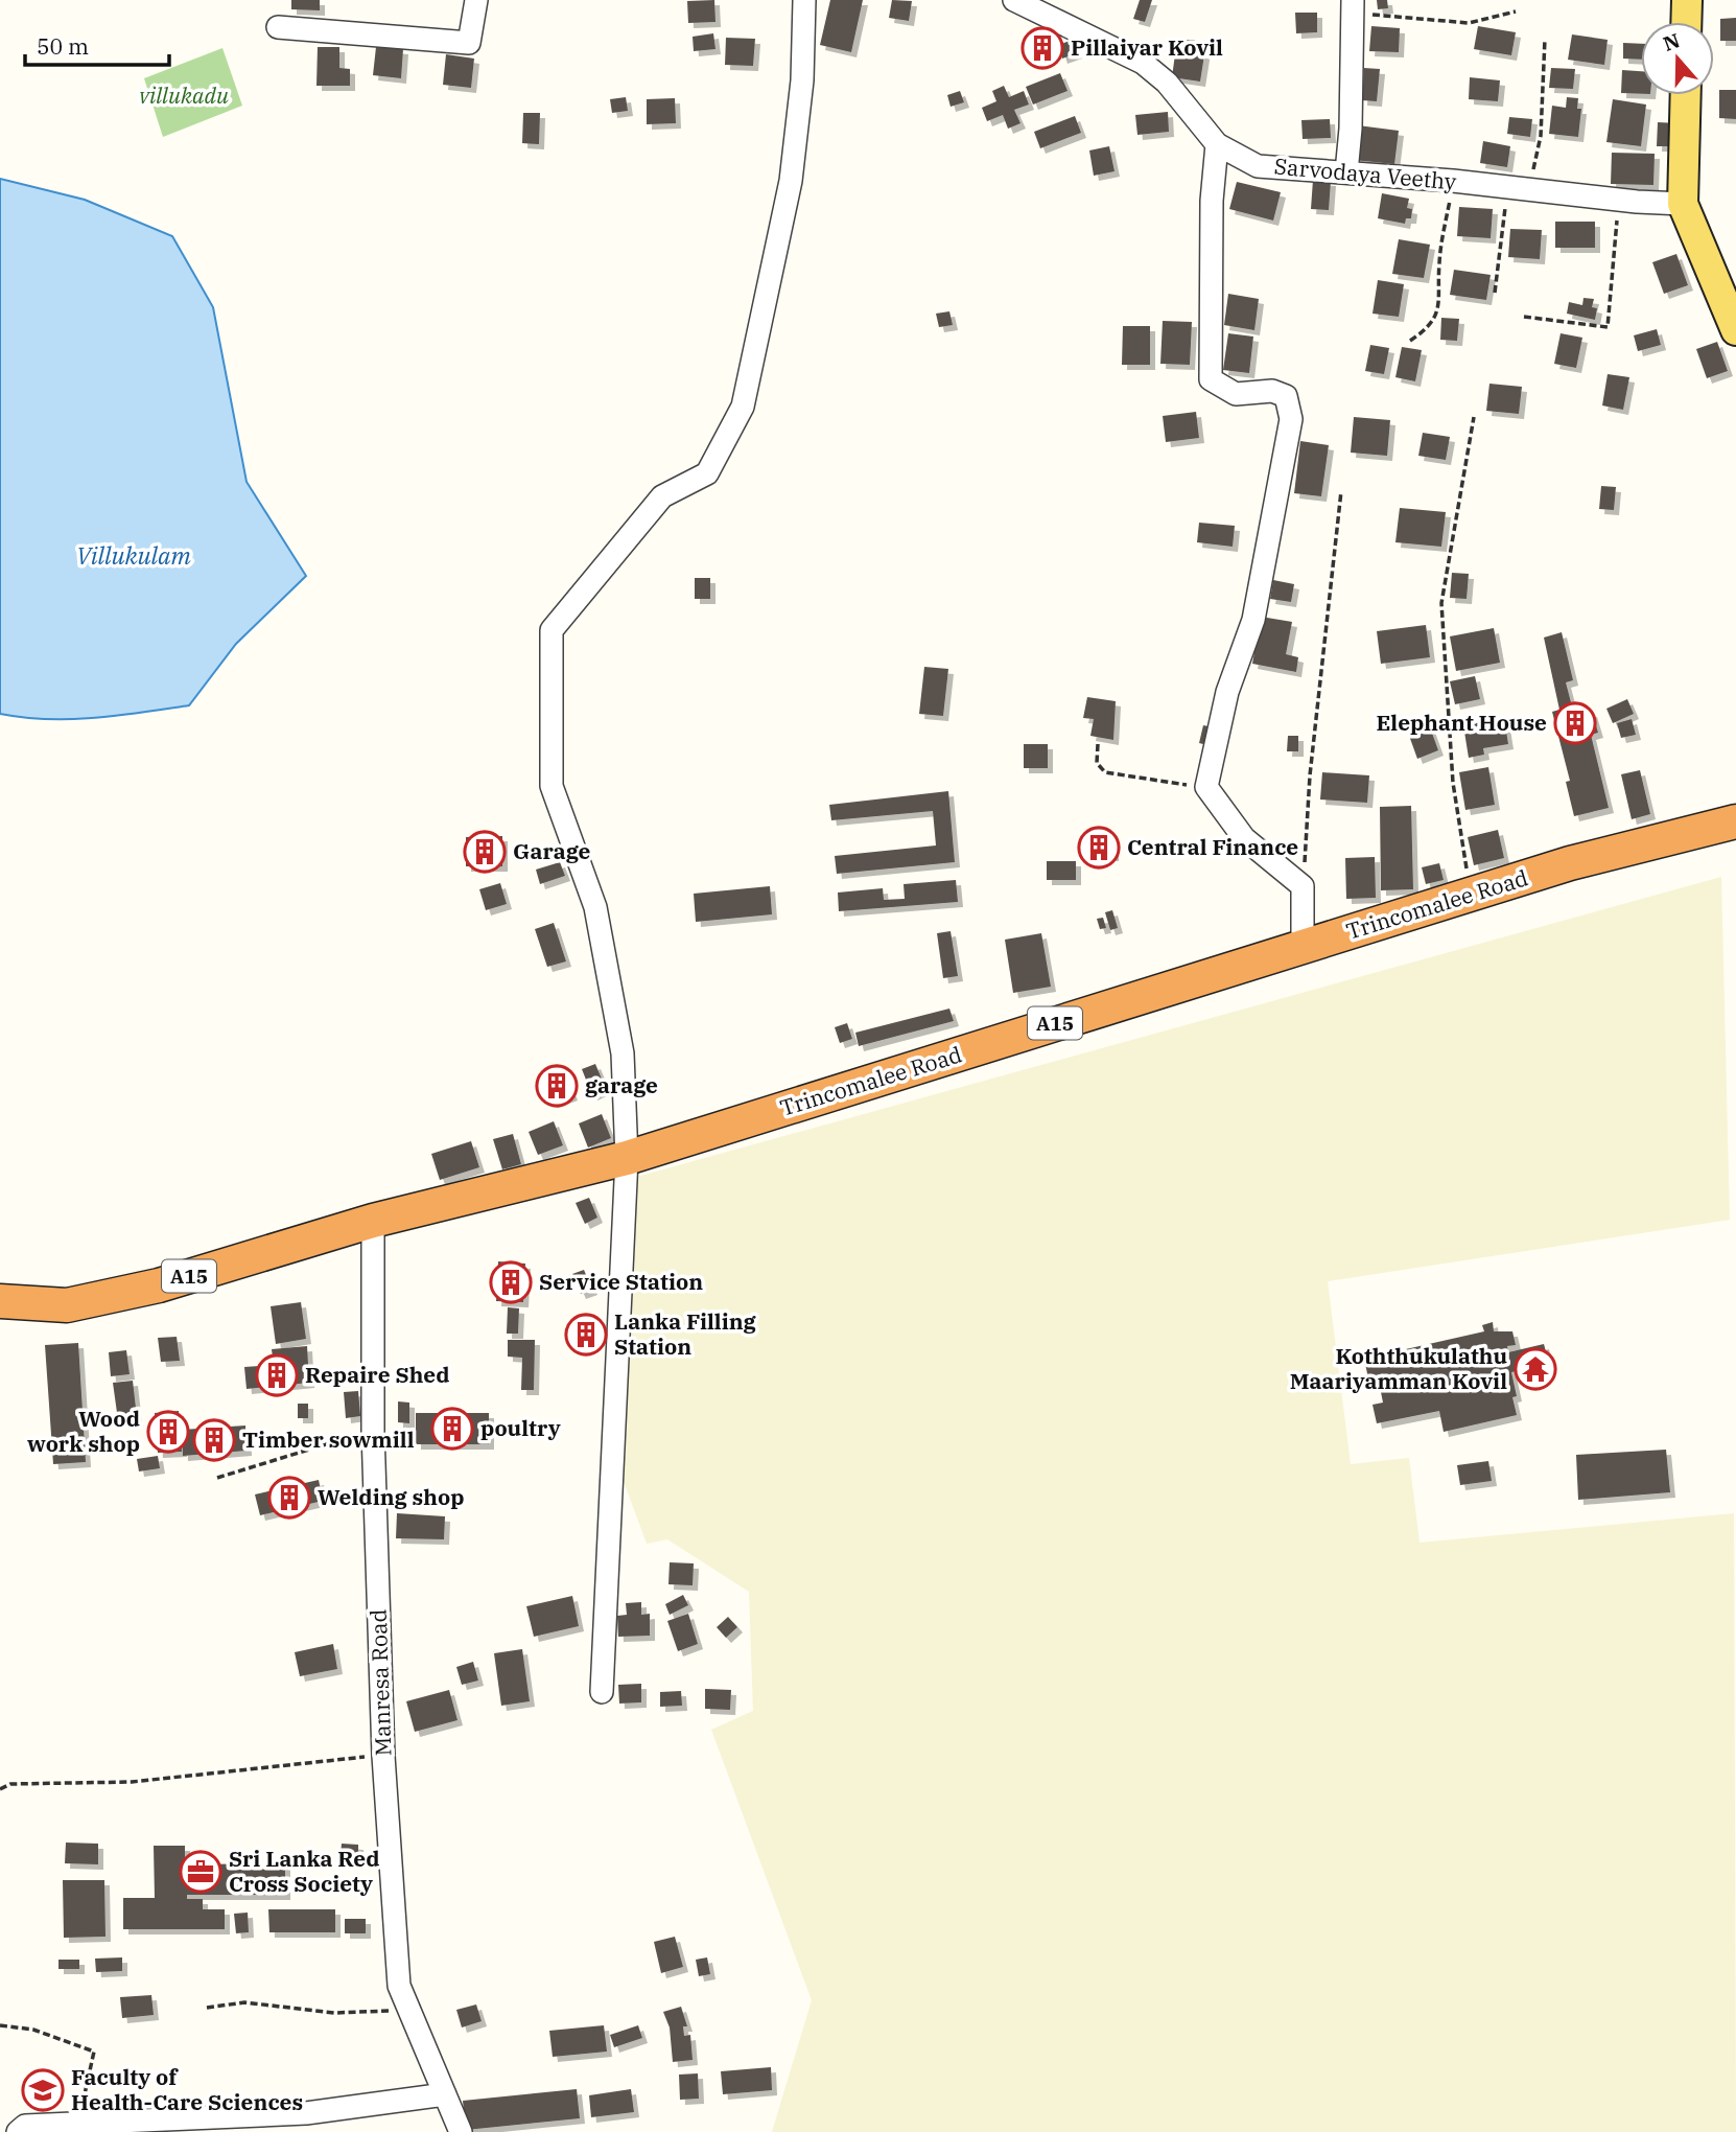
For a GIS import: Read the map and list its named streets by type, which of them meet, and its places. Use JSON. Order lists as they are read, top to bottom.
{
  "streets": {
    "highway": ["Trincomalee Road", "A15"],
    "street": ["Sarvodaya Veethy", "Manresa Road"]
  },
  "crossings": [
    ["Trincomalee Road", "Manresa Road"]
  ],
  "water": ["Villukulam"],
  "parks": ["villukadu"],
  "places": {
    "building": [
      "Pillaiyar Kovil",
      "Elephant House",
      "Central Finance",
      "Garage",
      "garage",
      "Service Station",
      "Lanka Filling Station",
      "Repaire Shed",
      "poultry",
      "Wood work shop",
      "Timber sowmill",
      "Welding shop"
    ],
    "temple": ["Koththukulathu Maariyamman Kovil"],
    "office": ["Sri Lanka Red Cross Society"],
    "school or university": ["Faculty of Health-Care Sciences"]
  },
  "scale_bar": "50 m",
  "north": "top"
}
